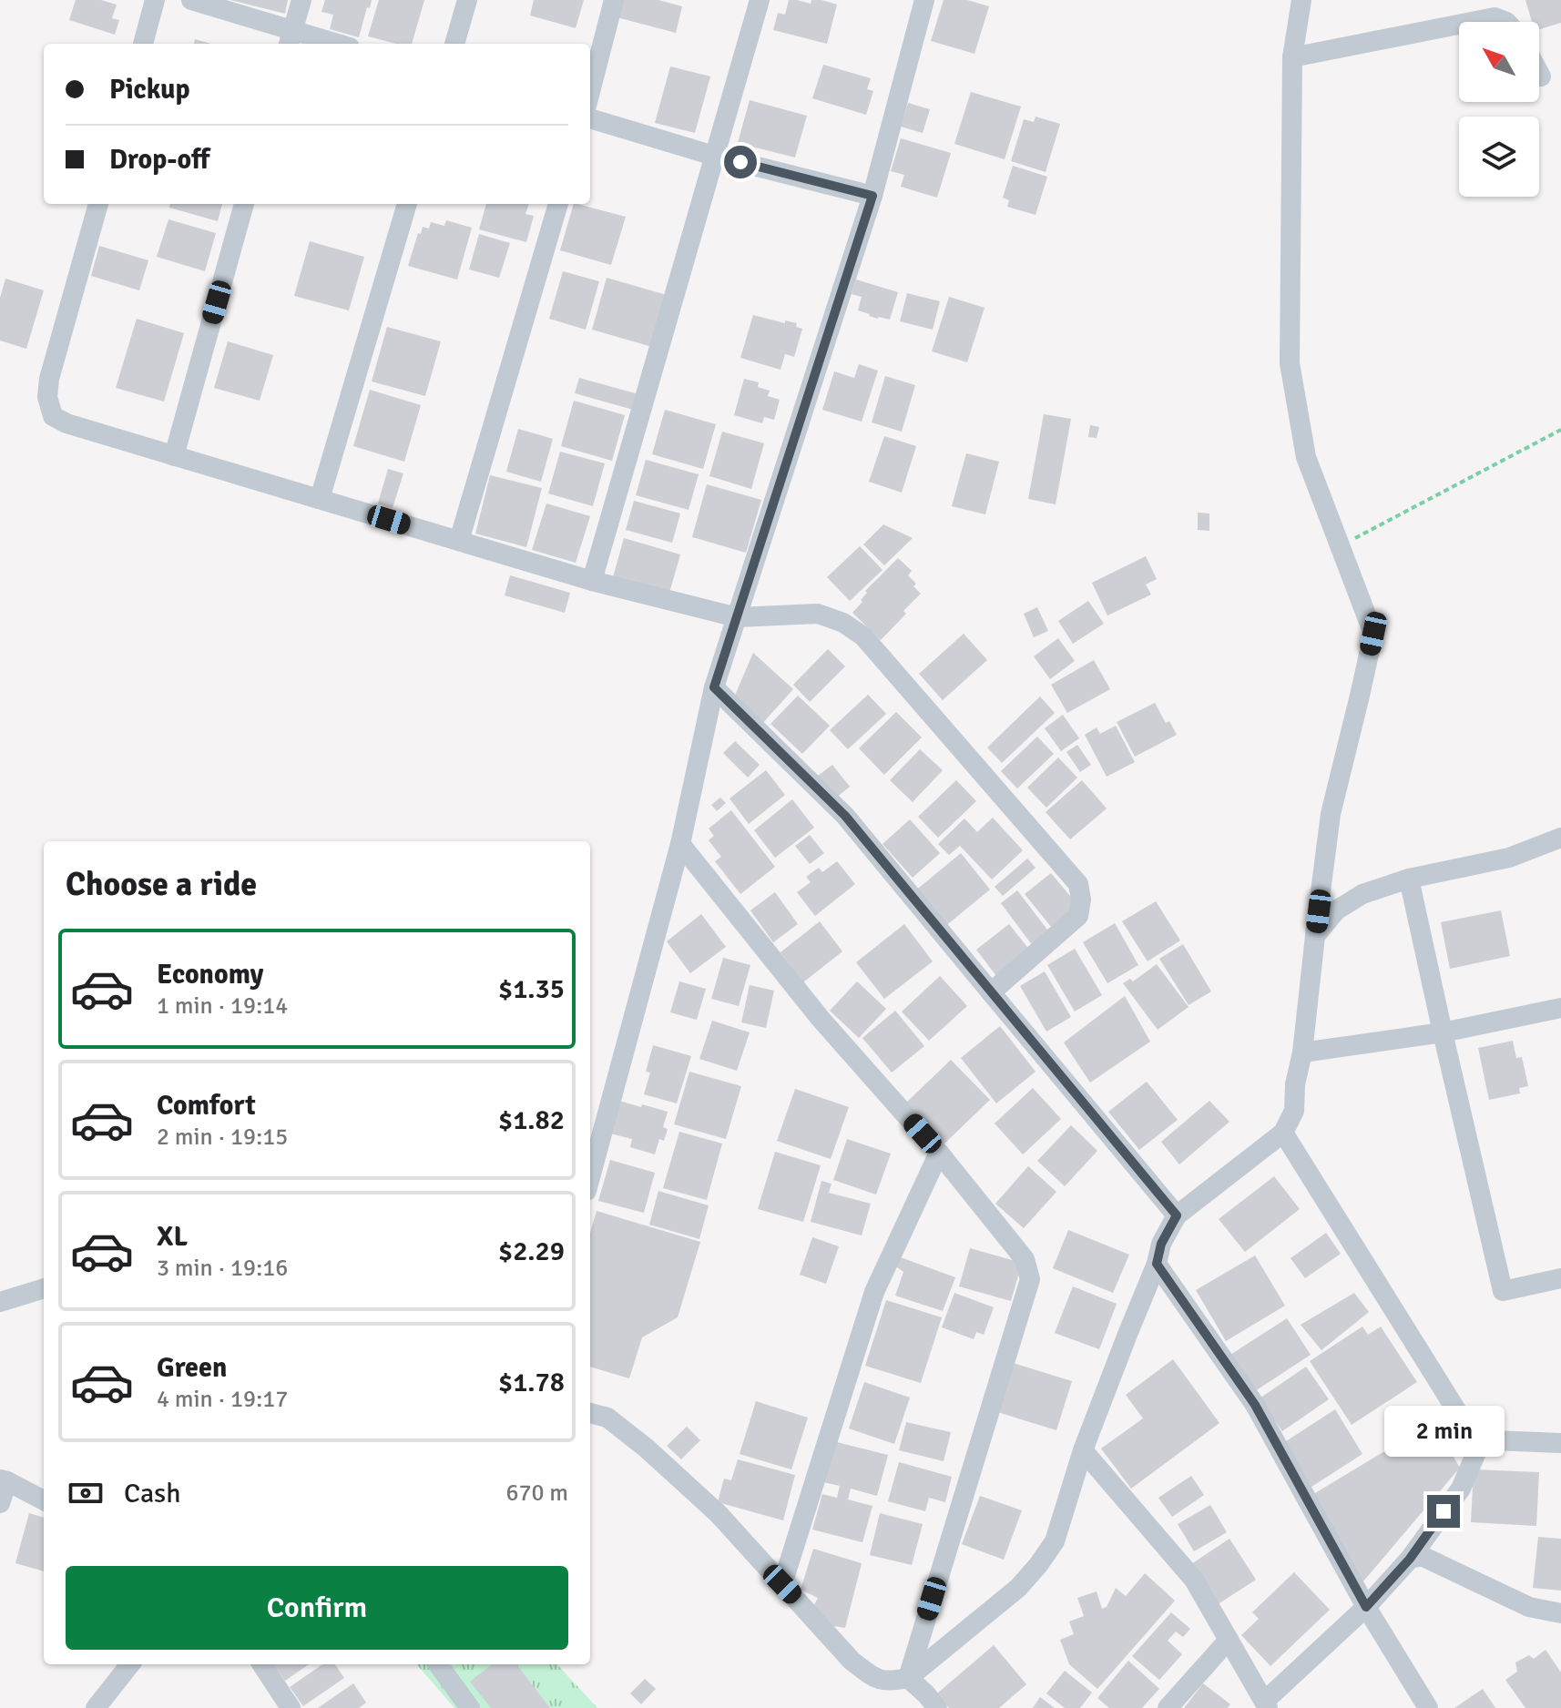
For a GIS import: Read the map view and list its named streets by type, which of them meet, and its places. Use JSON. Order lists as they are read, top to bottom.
{
  "north": "top left",
  "page": {
    "banner": ["Pickup", "Drop-off"],
    "heading": "Choose a ride",
    "list": [
      {
        "name": "Economy",
        "note": "1 min · 19:14",
        "value": "$1.35"
      },
      {
        "name": "Comfort",
        "note": "2 min · 19:15",
        "value": "$1.82"
      },
      {
        "name": "XL",
        "note": "3 min · 19:16",
        "value": "$2.29"
      },
      {
        "name": "Green",
        "note": "4 min · 19:17",
        "value": "$1.78"
      }
    ],
    "bubble": "2 min",
    "pay": ["Cash", "670 m"],
    "buttons": "Confirm"
  }
}
